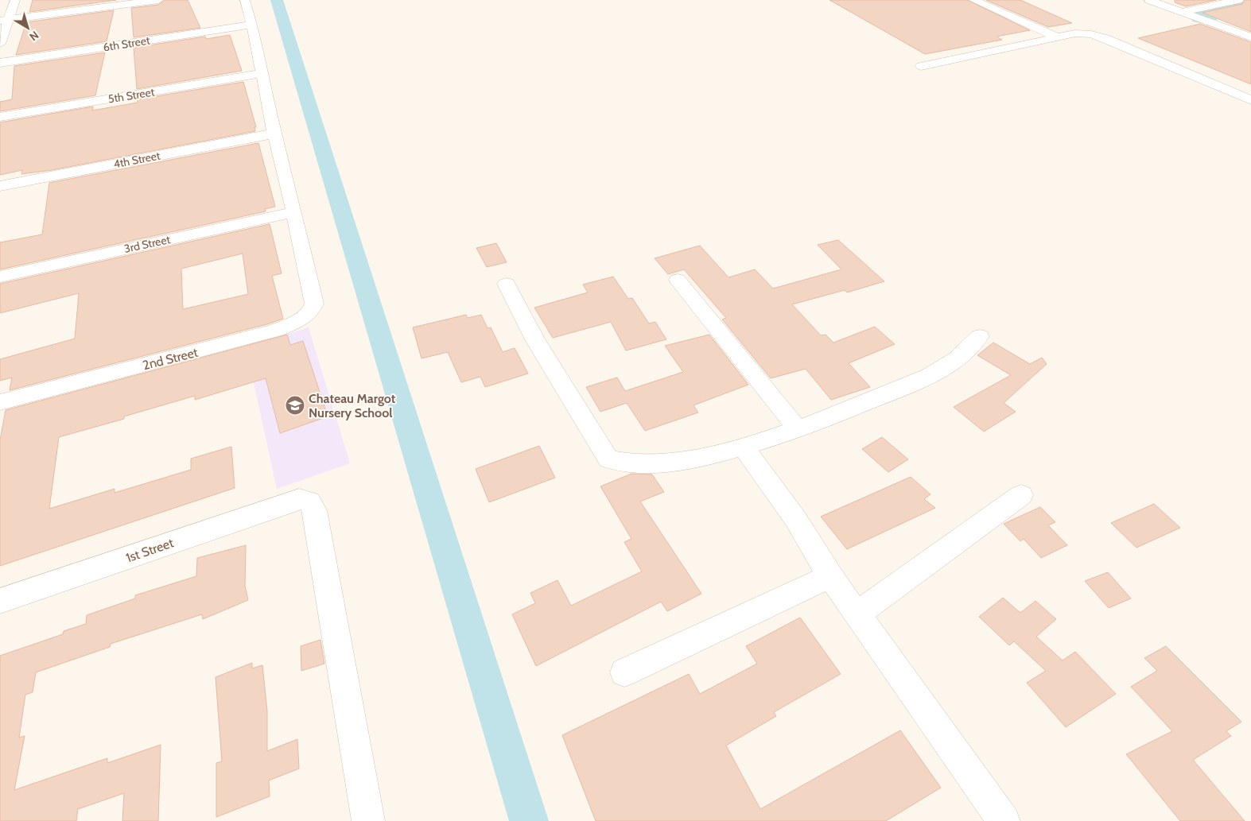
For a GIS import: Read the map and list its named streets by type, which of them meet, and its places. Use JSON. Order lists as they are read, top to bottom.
{
  "streets": {
    "street": [
      "6th Street",
      "5th Street",
      "4th Street",
      "3rd Street",
      "2nd Street",
      "1st Street"
    ]
  },
  "crossings": [
    ["3rd Street", "2nd Street"]
  ],
  "places": {
    "school or university": ["Chateau Margot Nursery School"]
  },
  "north": "bottom right"
}
